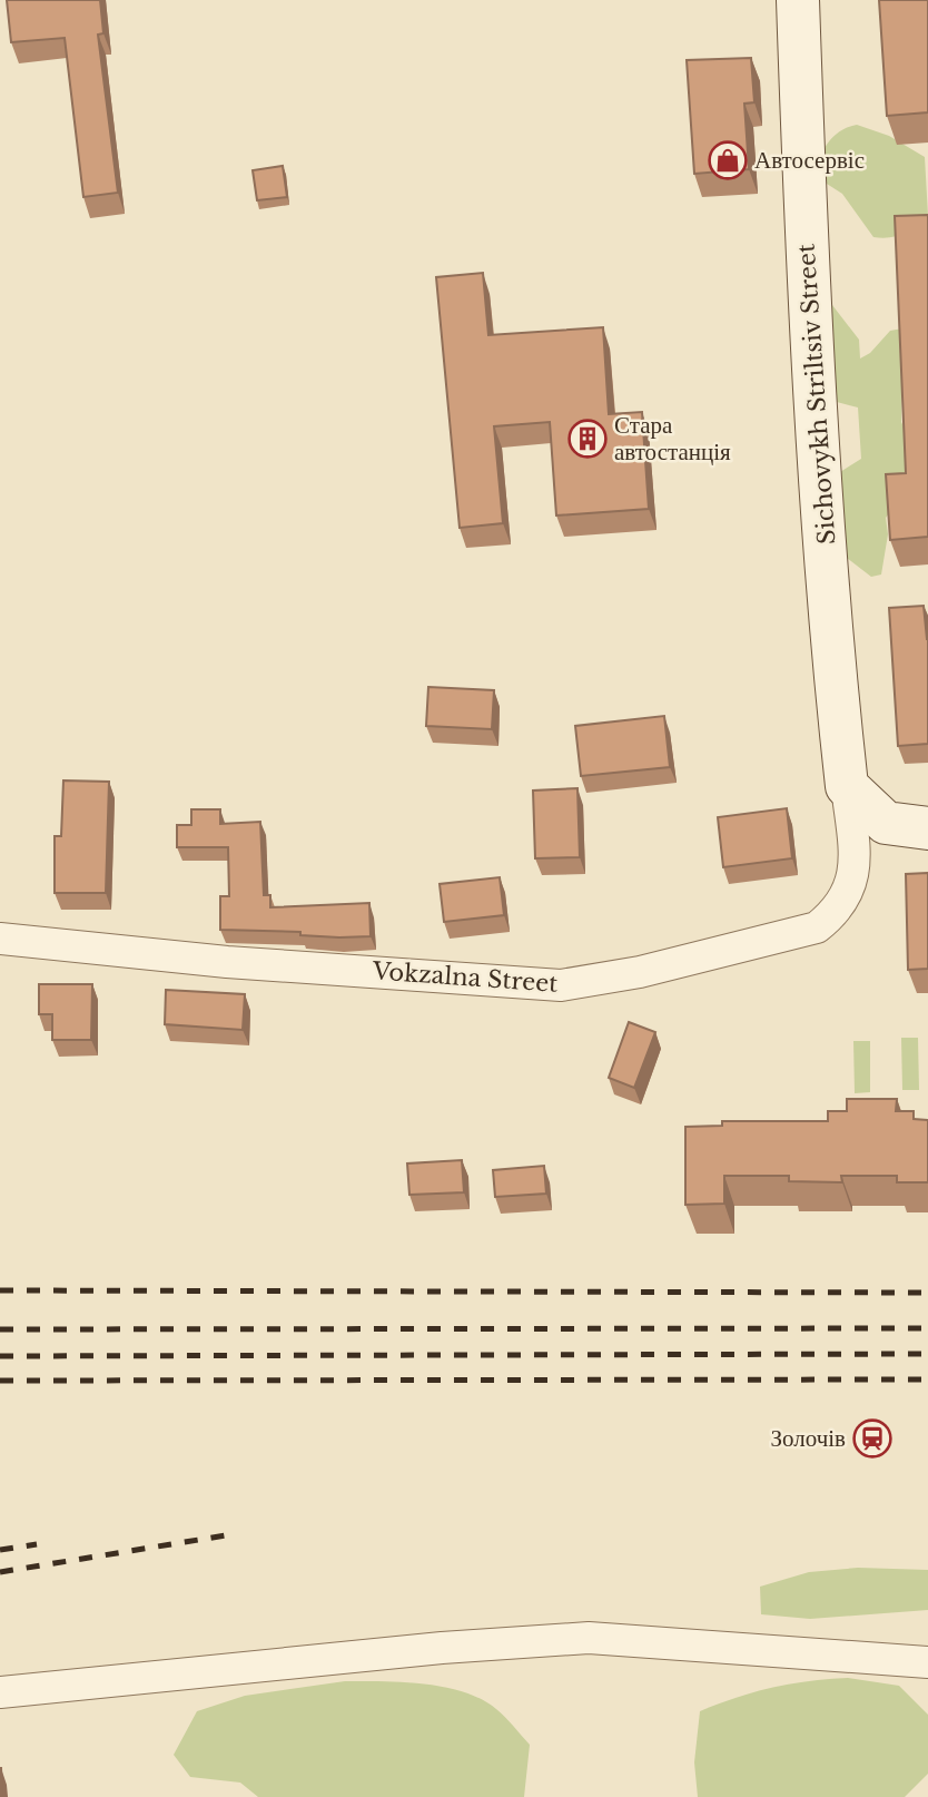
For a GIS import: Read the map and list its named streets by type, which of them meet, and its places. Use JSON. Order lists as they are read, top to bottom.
{
  "streets": {
    "street": ["Sichovykh Striltsiv Street", "Vokzalna Street"]
  },
  "crossings": [
    ["Sichovykh Striltsiv Street", "Vokzalna Street"]
  ],
  "places": {
    "shop": ["Автосервіс"],
    "building": ["Стара автостанція"],
    "station": ["Золочів"]
  }
}
